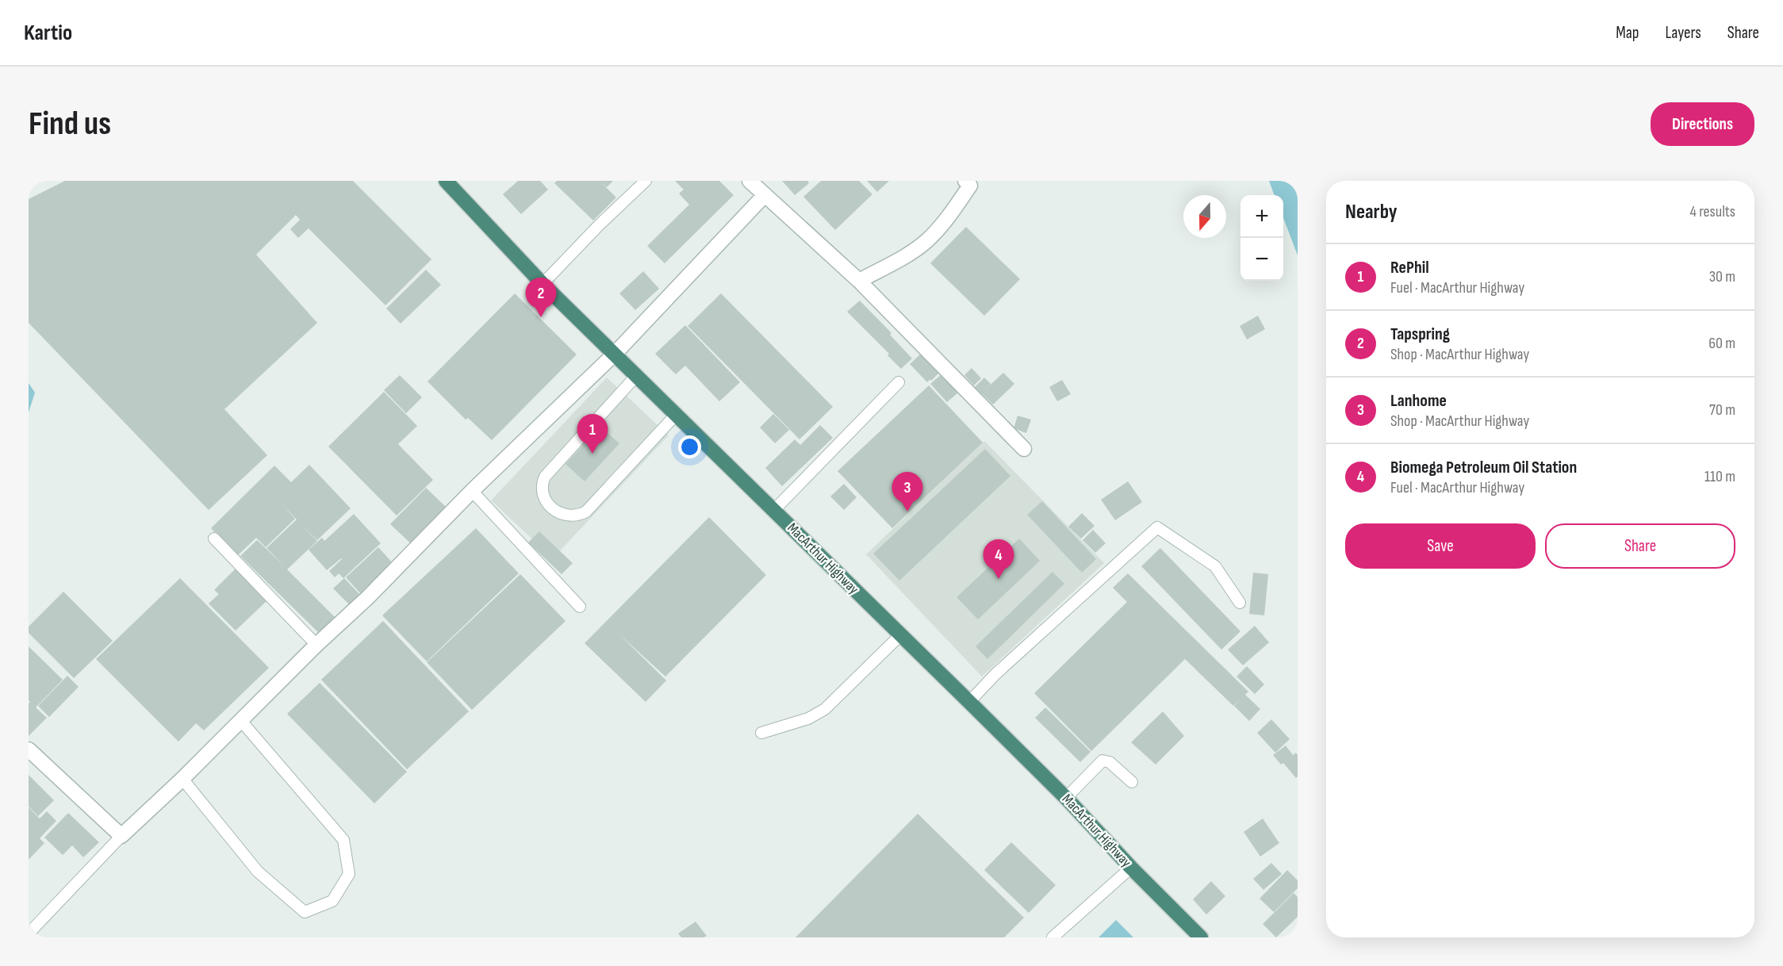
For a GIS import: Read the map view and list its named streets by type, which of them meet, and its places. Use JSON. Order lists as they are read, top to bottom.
{
  "streets": {
    "highway": ["MacArthur Highway"]
  },
  "north": "bottom",
  "page": {
    "header": "Kartio",
    "nav": ["Map", "Layers", "Share"],
    "buttons": [
      "Directions",
      ["Save", "Share"]
    ],
    "title": "Find us",
    "heading": ["Nearby", "4 results"],
    "map_buttons": ["+", "−"],
    "list": [
      {
        "mark": "1",
        "name": "RePhil",
        "note": "Fuel · MacArthur Highway",
        "value": "30 m"
      },
      {
        "mark": "2",
        "name": "Tapspring",
        "note": "Shop · MacArthur Highway",
        "value": "60 m"
      },
      {
        "mark": "3",
        "name": "Lanhome",
        "note": "Shop · MacArthur Highway",
        "value": "70 m"
      },
      {
        "mark": "4",
        "name": "Biomega Petroleum Oil Station",
        "note": "Fuel · MacArthur Highway",
        "value": "110 m"
      }
    ],
    "pins": [
      "2",
      "1",
      "3",
      "4"
    ]
  }
}
